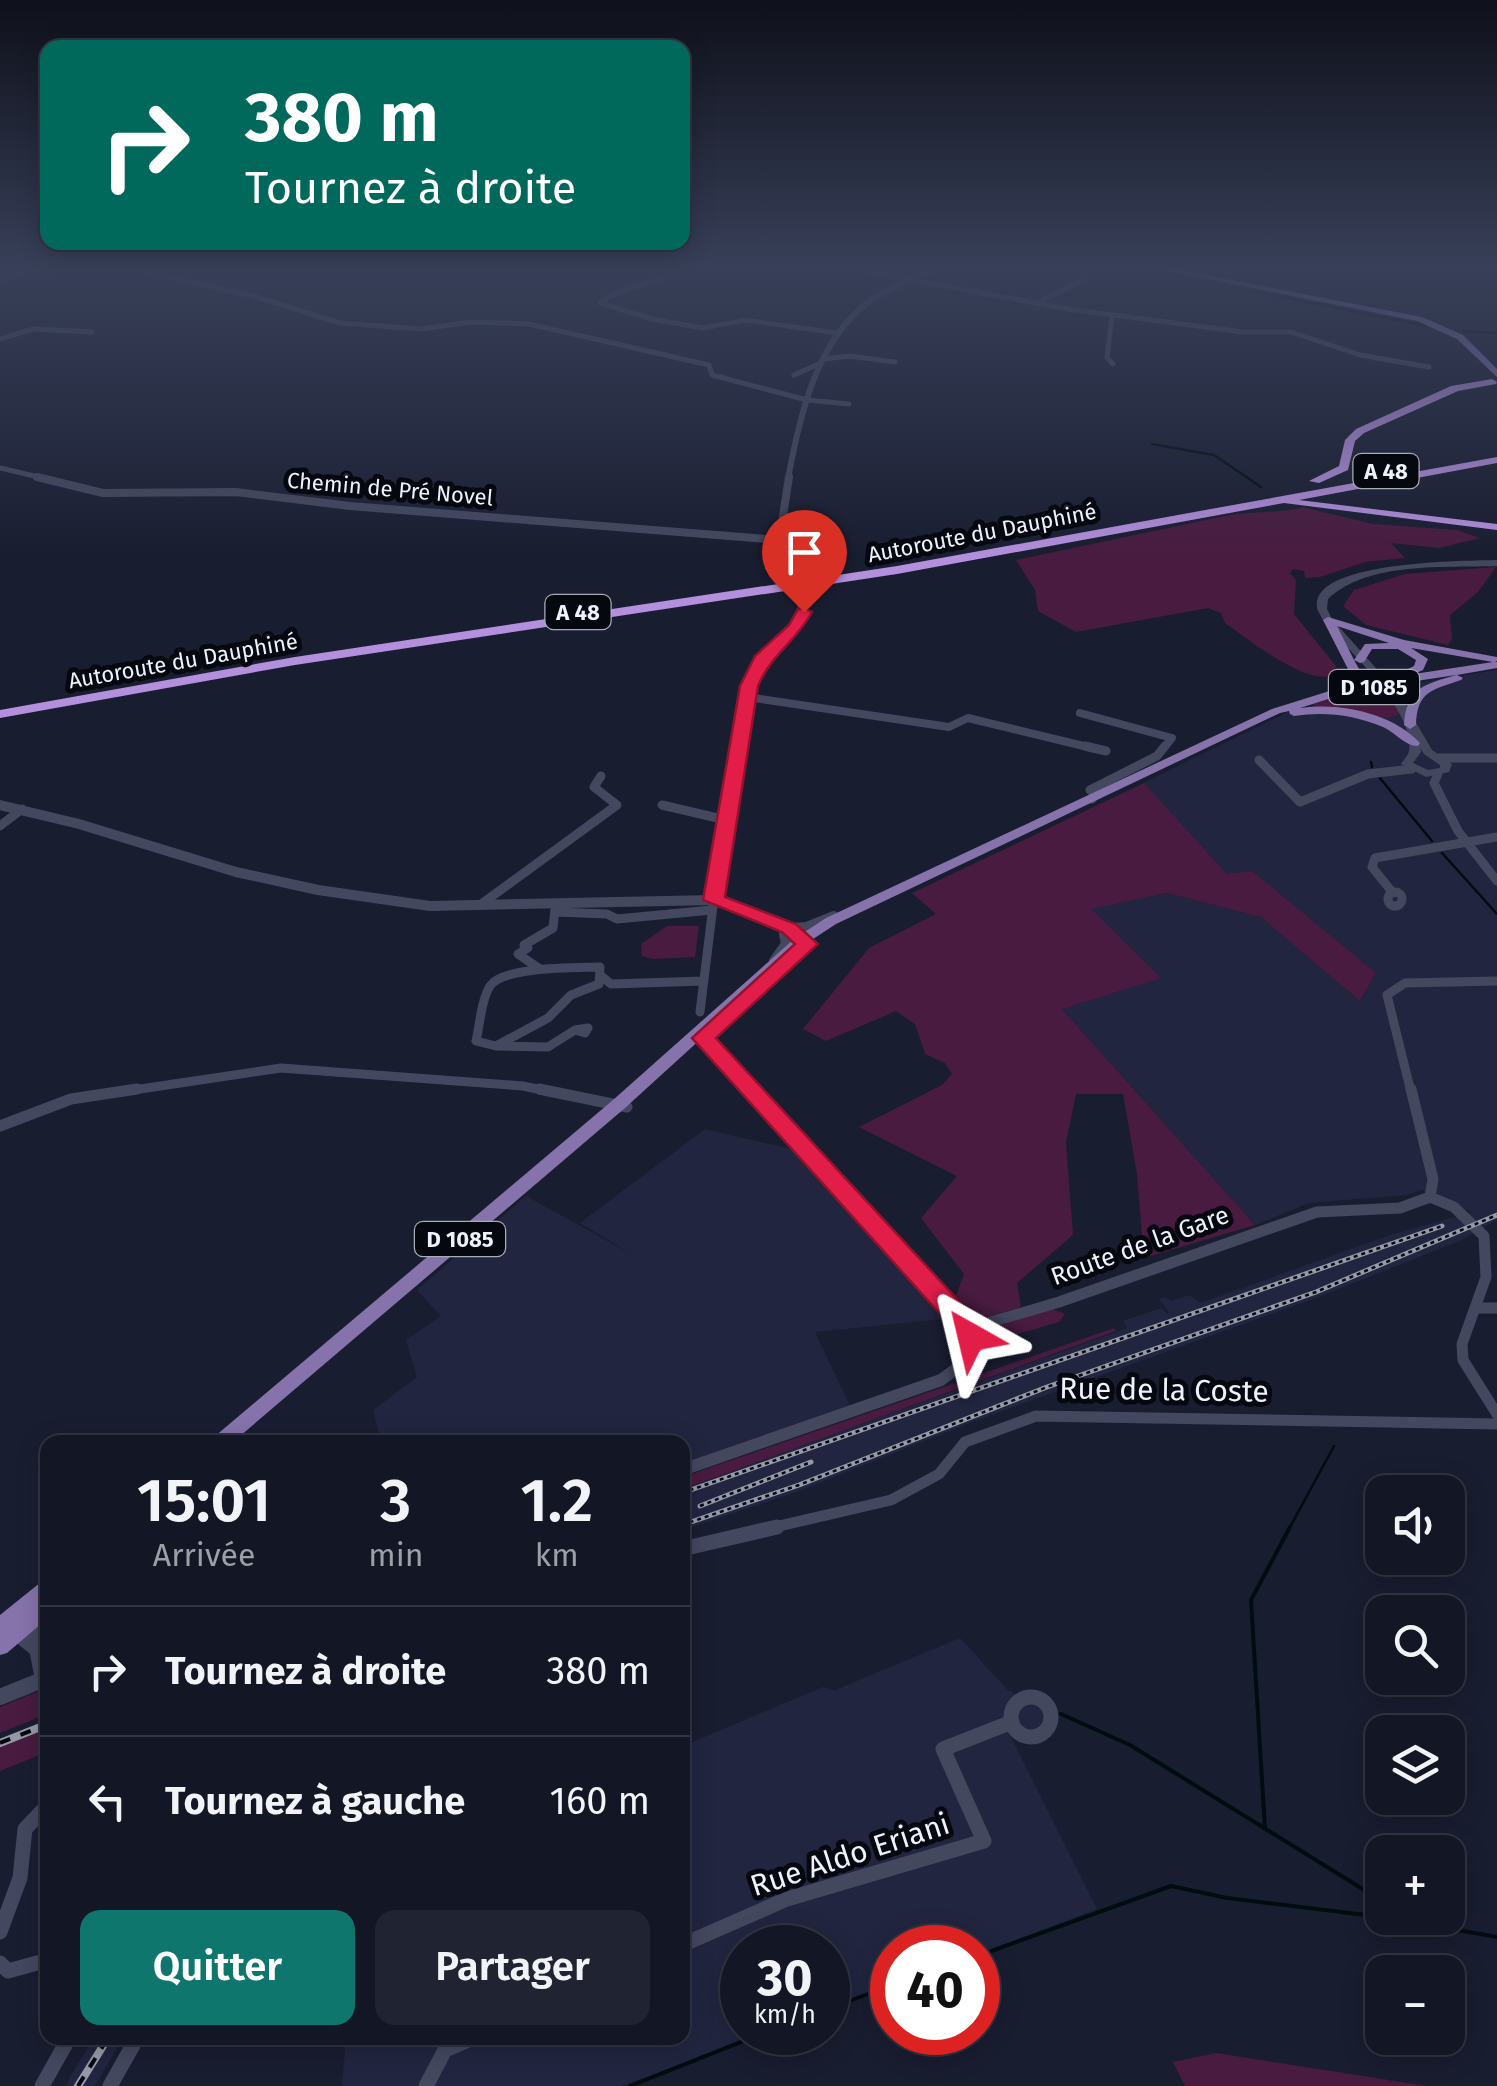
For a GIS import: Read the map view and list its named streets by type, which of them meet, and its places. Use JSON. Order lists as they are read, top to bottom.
{
  "streets": {
    "highway": ["A 48", "Autoroute du Dauphiné"],
    "main road": ["D 1085"],
    "street": [
      "Chemin de Pré Novel",
      "Route de la Gare",
      "Rue de la Coste",
      "Rue Aldo Eriani"
    ]
  },
  "page": {
    "turn": ["380 m", "Tournez à droite"],
    "eta": [
      "15:01",
      "Arrivée",
      "3",
      "min",
      "1.2",
      "km"
    ],
    "map_buttons": ["+", "−"],
    "list": [
      {
        "name": "Tournez à droite",
        "value": "380 m"
      },
      {
        "name": "Tournez à gauche",
        "value": "160 m"
      }
    ],
    "buttons": ["Quitter", "Partager"],
    "speed": "30 km/h",
    "limit": "40"
  }
}
